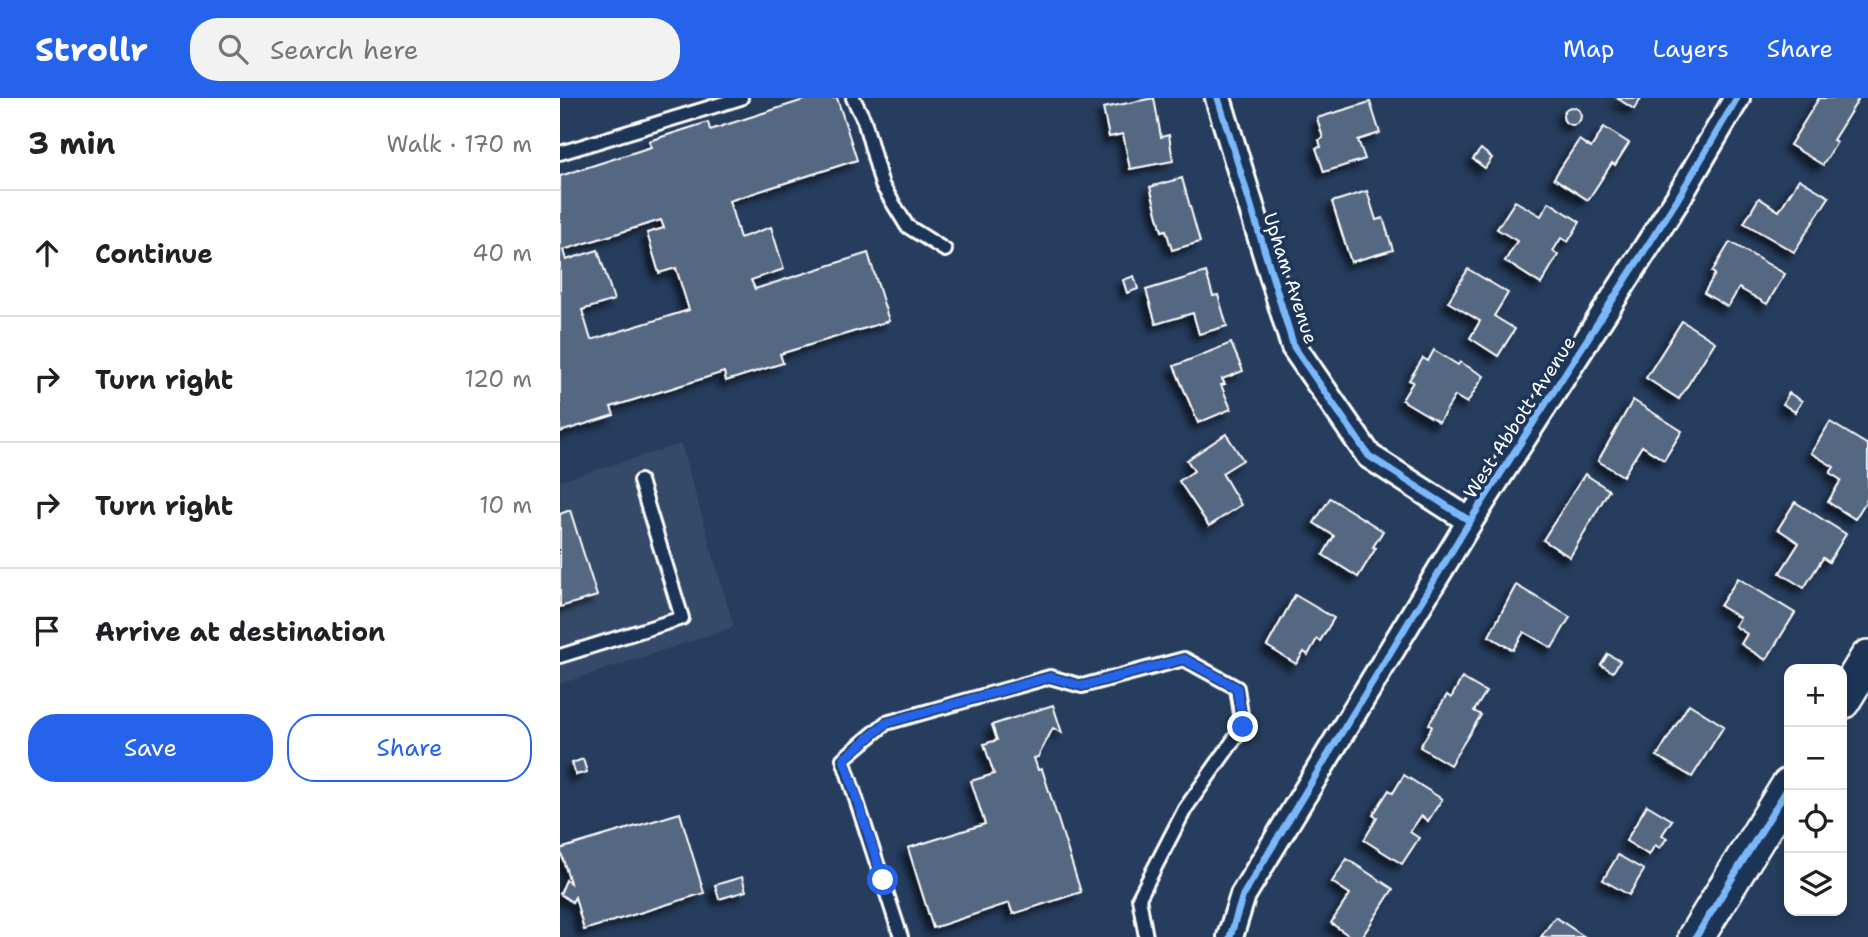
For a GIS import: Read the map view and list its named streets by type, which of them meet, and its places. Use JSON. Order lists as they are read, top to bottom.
{
  "streets": {
    "street": ["Upham Avenue", "West Abbott Avenue"]
  },
  "crossings": [
    ["Upham Avenue", "West Abbott Avenue"]
  ],
  "page": {
    "header": "Strollr",
    "search": "Search here",
    "nav": ["Map", "Layers", "Share"],
    "heading": ["3 min", "Walk · 170 m"],
    "list": [
      ["Continue", "40 m"],
      ["Turn right", "120 m"],
      ["Turn right", "10 m"],
      "Arrive at destination"
    ],
    "map_buttons": ["+", "−"],
    "buttons": ["Save", "Share"]
  }
}
